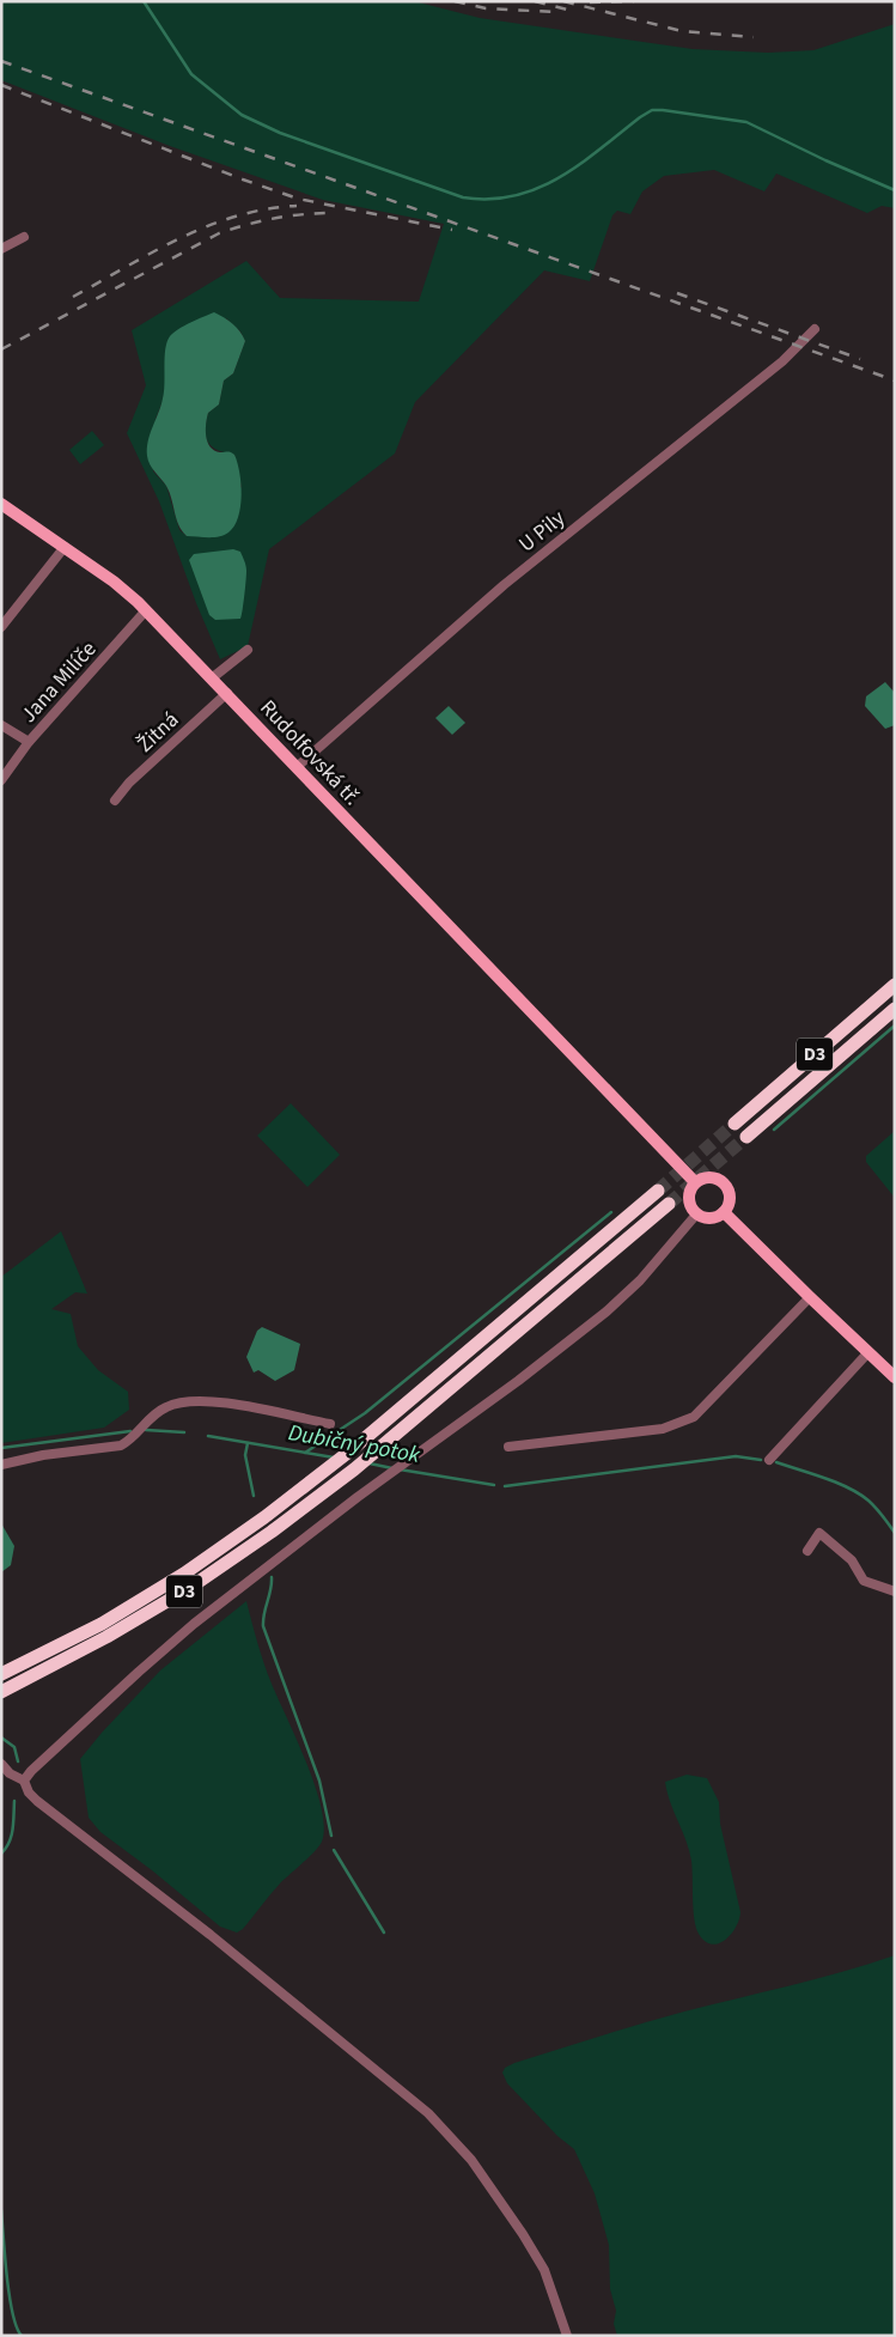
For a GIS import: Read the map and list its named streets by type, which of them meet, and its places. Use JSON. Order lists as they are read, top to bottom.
{
  "streets": {
    "highway": ["D3"],
    "main road": ["Rudolfovská tř."],
    "street": ["U Pily", "Jana Milíče", "Žitná"]
  },
  "crossings": [
    ["U Pily", "Rudolfovská tř."],
    ["Jana Milíče", "Rudolfovská tř."],
    ["Žitná", "Rudolfovská tř."]
  ],
  "water": ["Dubičný potok"]
}
